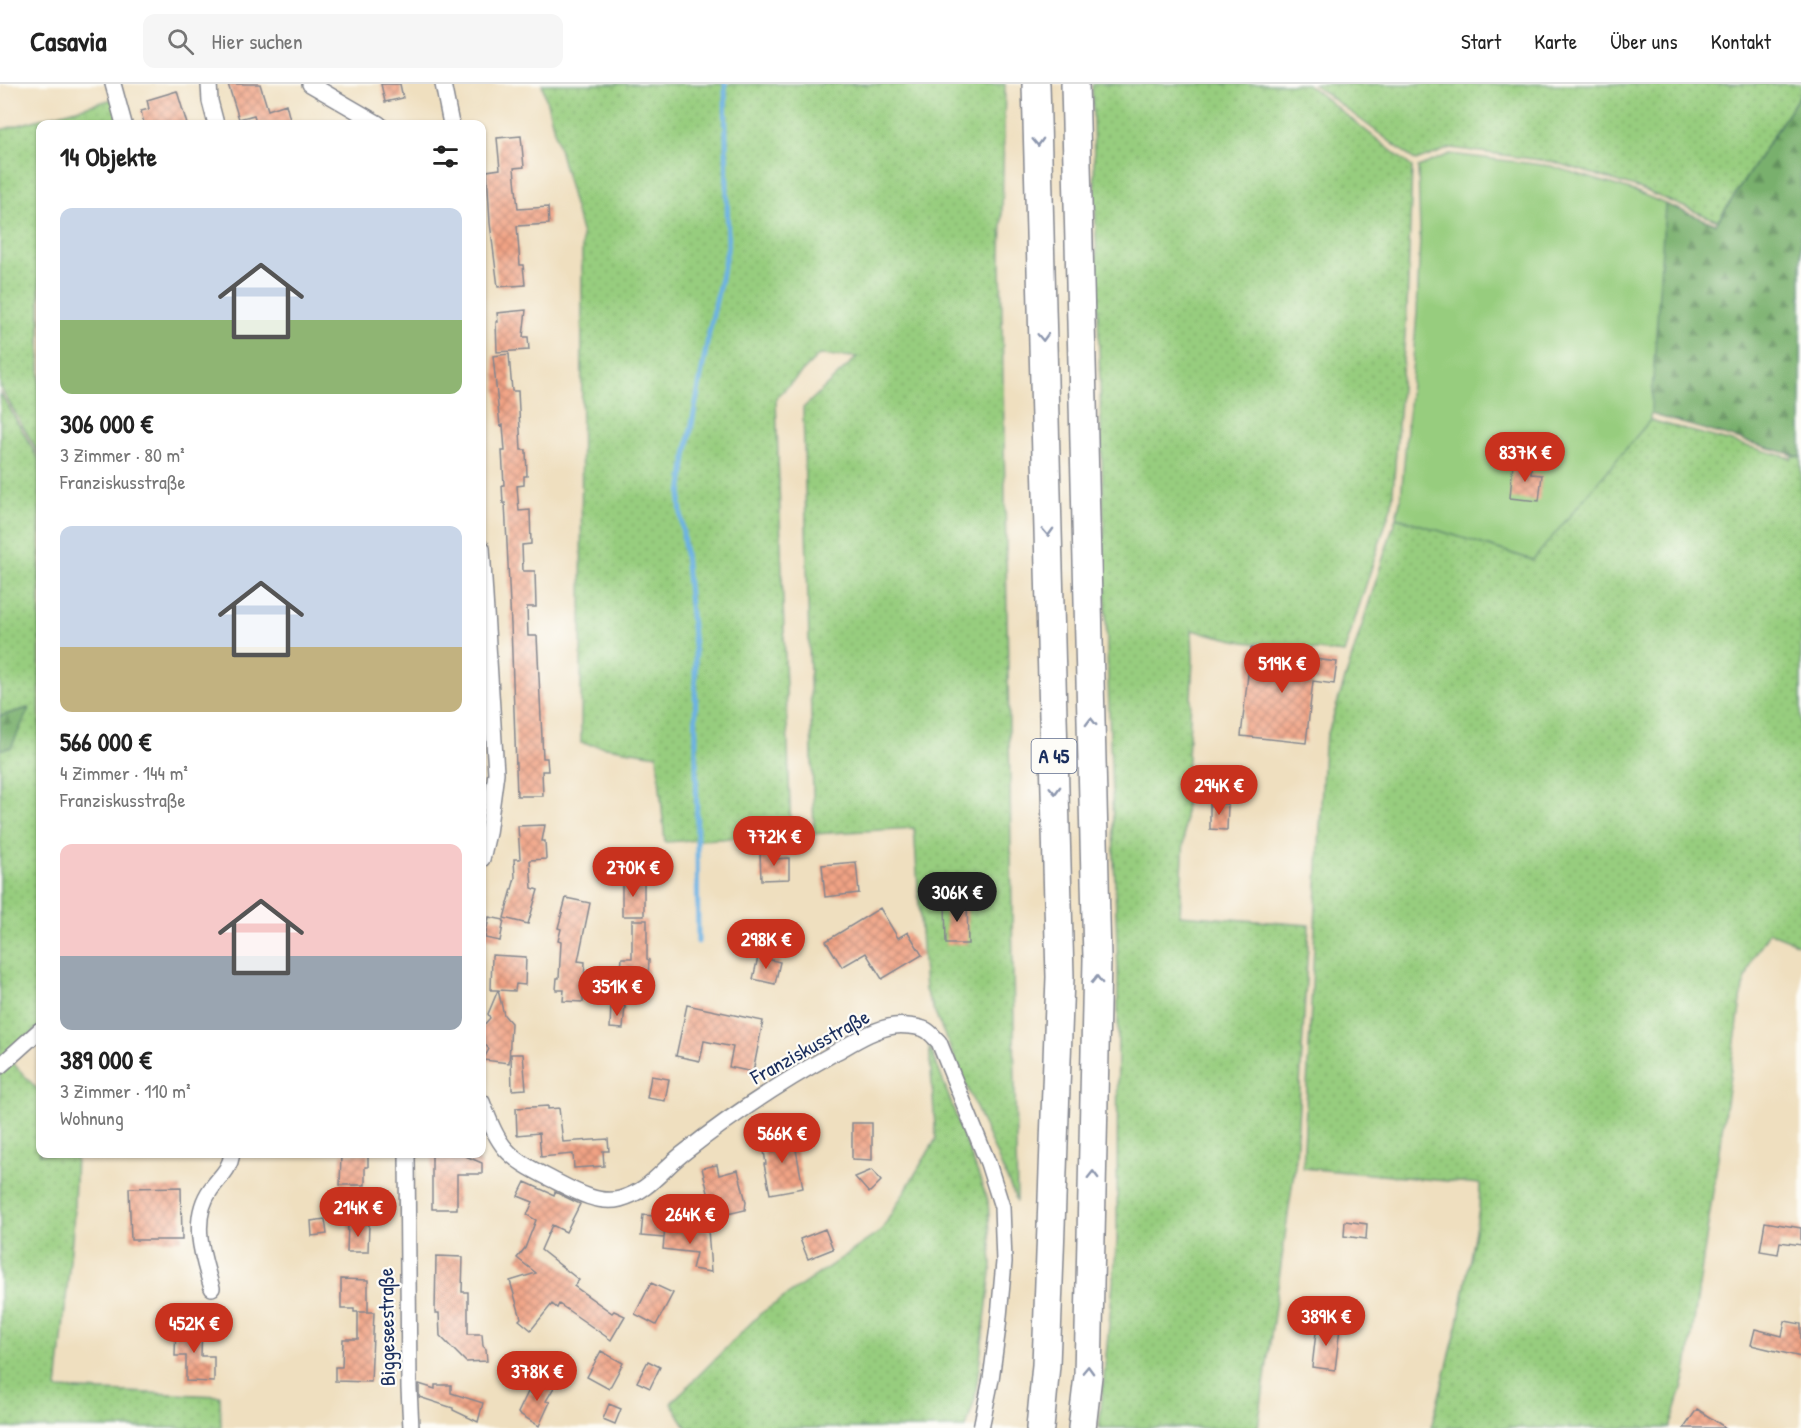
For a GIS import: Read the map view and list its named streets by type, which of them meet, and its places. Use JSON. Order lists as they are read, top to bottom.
{
  "streets": {
    "highway": ["A 45"],
    "street": ["Franziskusstraße", "Biggeseestraße"]
  },
  "page": {
    "header": "Casavia",
    "search": "Hier suchen",
    "nav": [
      "Start",
      "Karte",
      "Über uns",
      "Kontakt"
    ],
    "heading": "14 Objekte",
    "list": [
      {
        "name": "306 000 €",
        "note": "3 Zimmer · 80 m² · Franziskusstraße"
      },
      {
        "name": "566 000 €",
        "note": "4 Zimmer · 144 m² · Franziskusstraße"
      },
      {
        "name": "389 000 €",
        "note": "3 Zimmer · 110 m² · Wohnung"
      }
    ],
    "price": [
      "837K €",
      "519K €",
      "294K €",
      "772K €",
      "270K €",
      "306K €",
      "298K €",
      "351K €",
      "566K €",
      "214K €",
      "264K €",
      "389K €",
      "452K €",
      "378K €"
    ]
  }
}
